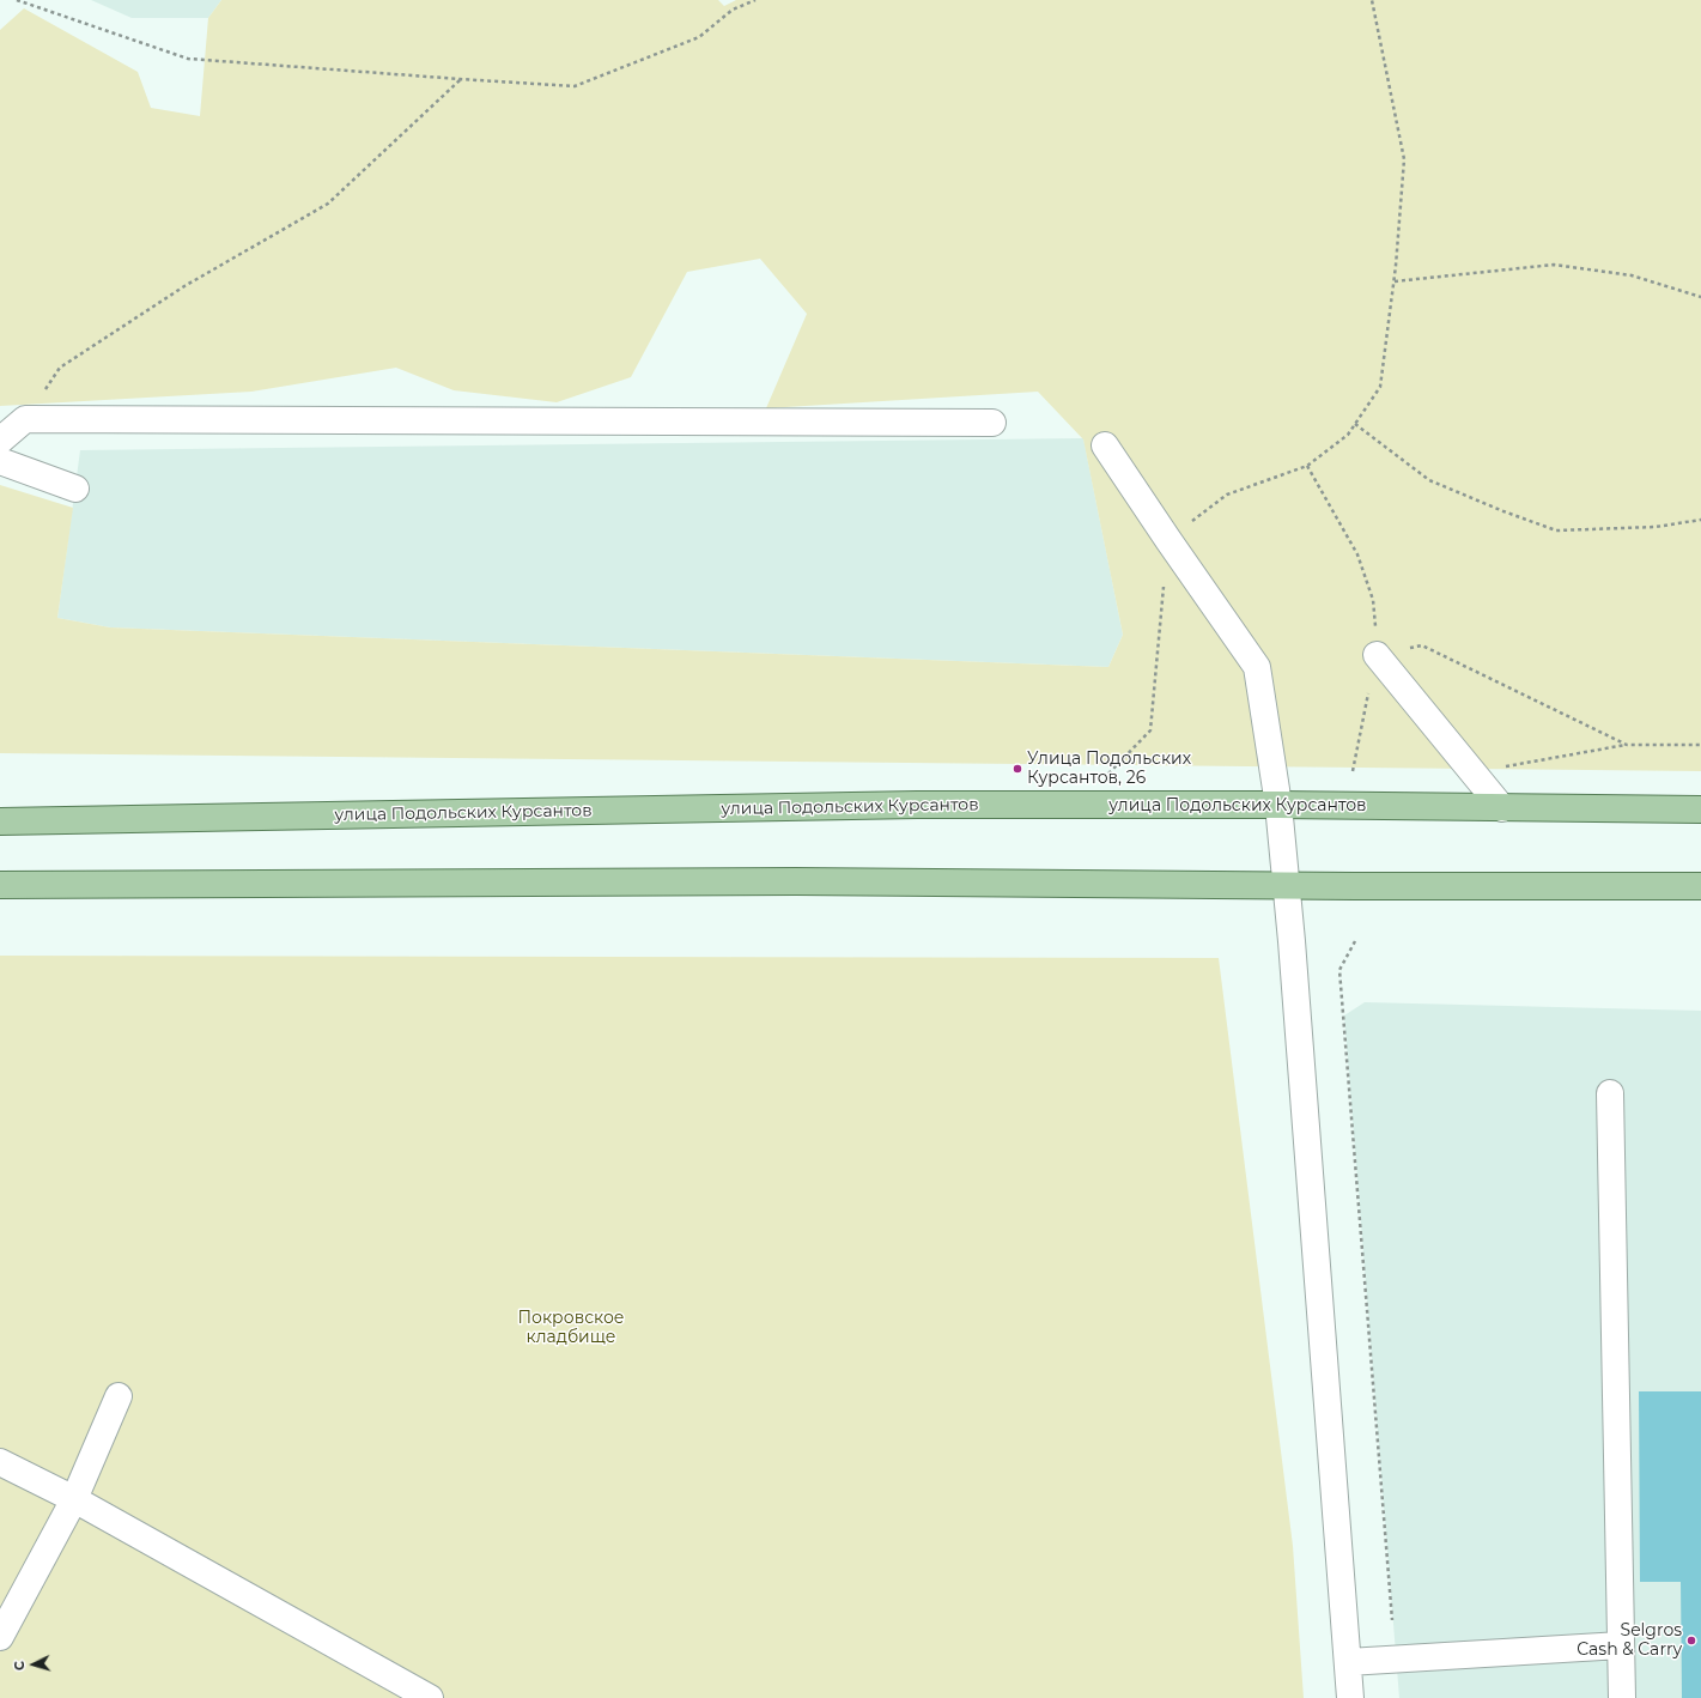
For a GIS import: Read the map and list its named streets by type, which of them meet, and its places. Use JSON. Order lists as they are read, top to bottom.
{
  "streets": {
    "main road": ["улица Подольских Курсантов"]
  },
  "parks": ["Покровское кладбище"],
  "places": ["Улица Подольских Курсантов, 26", "Selgros Cash & Carry"],
  "north": "left"
}
